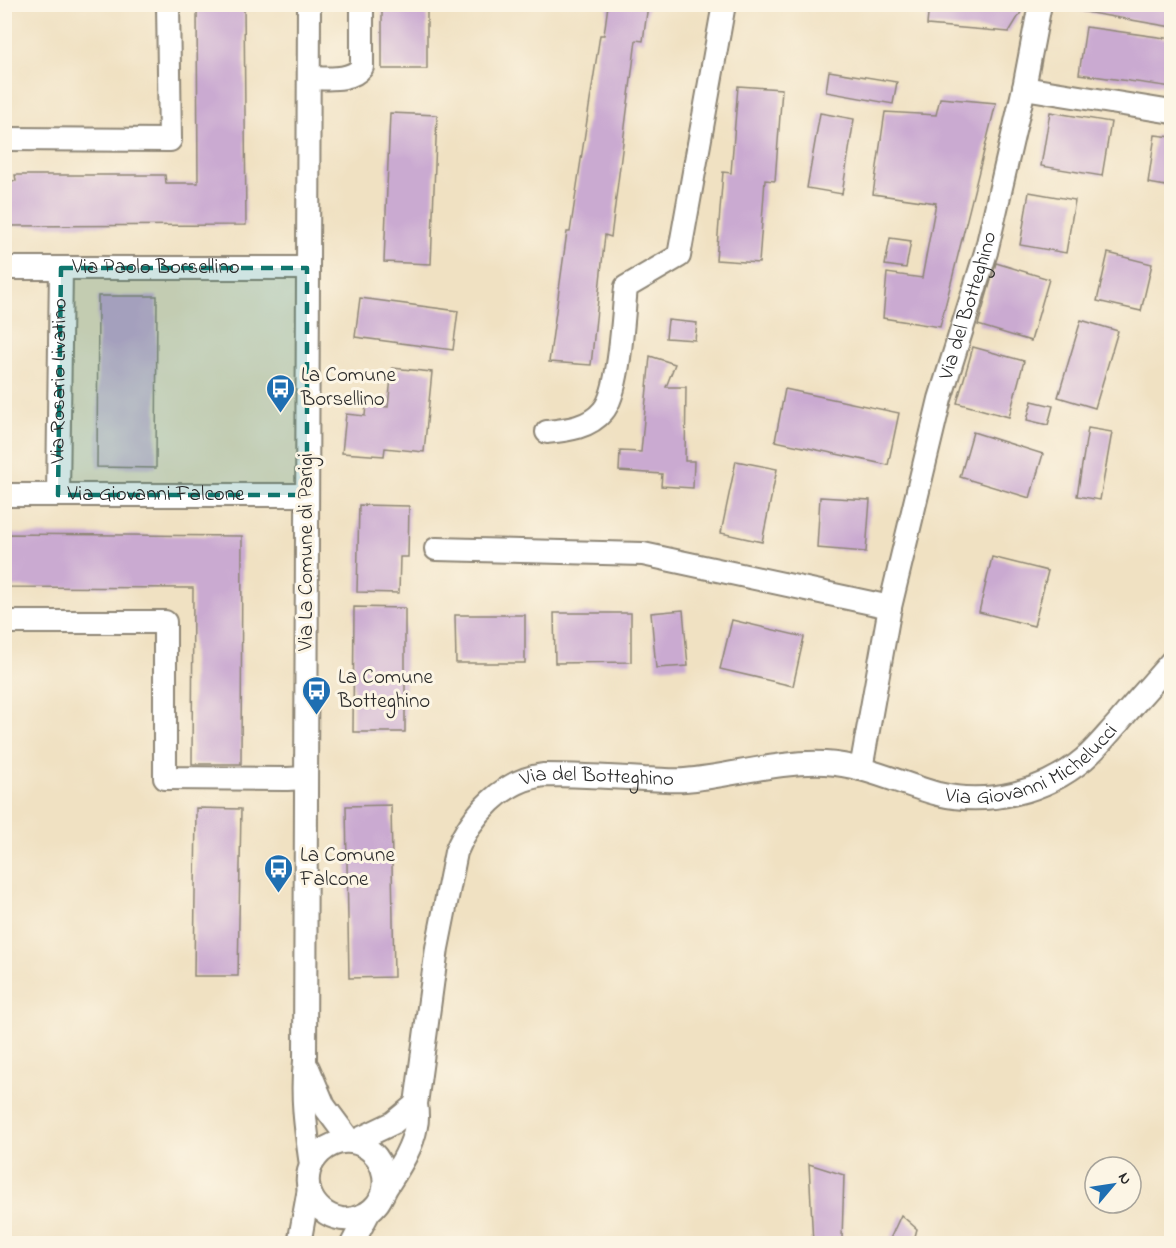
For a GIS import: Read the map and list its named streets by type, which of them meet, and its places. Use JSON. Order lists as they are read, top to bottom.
{
  "streets": {
    "street": [
      "Via Paolo Borsellino",
      "Via del Botteghino",
      "Via Rosario Livatino",
      "Via Giovanni Falcone",
      "Via La Comune di Parigi",
      "Via Giovanni Michelucci"
    ]
  },
  "crossings": [
    ["Via Paolo Borsellino", "Via Rosario Livatino"],
    ["Via Paolo Borsellino", "Via La Comune di Parigi"],
    ["Via del Botteghino", "Via La Comune di Parigi"],
    ["Via del Botteghino", "Via Giovanni Michelucci"],
    ["Via Rosario Livatino", "Via Giovanni Falcone"],
    ["Via Giovanni Falcone", "Via La Comune di Parigi"]
  ],
  "places": {
    "bus stop": ["La Comune Borsellino", "La Comune Botteghino", "La Comune Falcone"]
  },
  "north": "top right"
}
